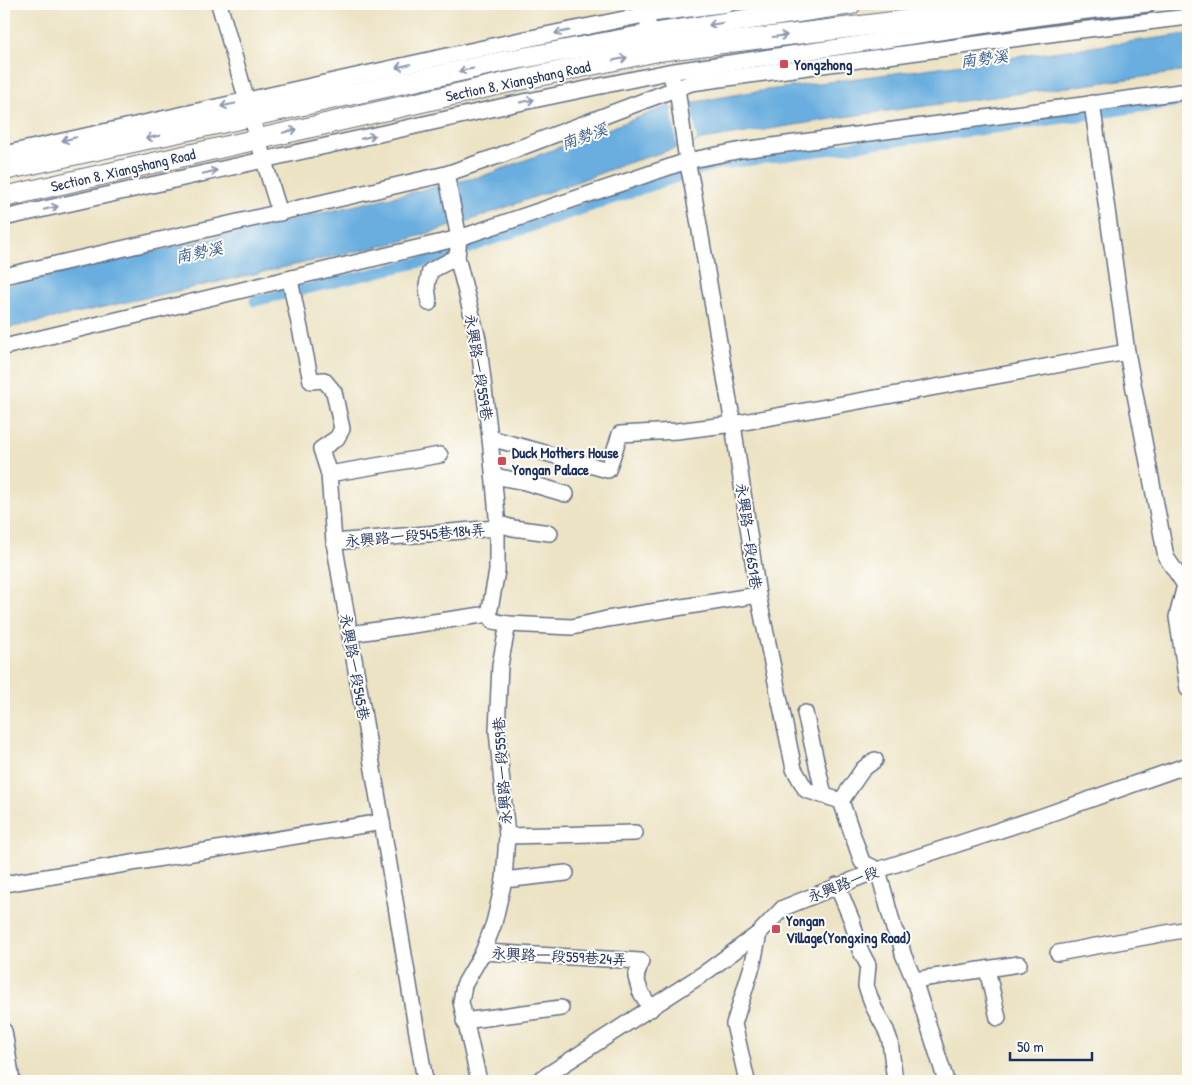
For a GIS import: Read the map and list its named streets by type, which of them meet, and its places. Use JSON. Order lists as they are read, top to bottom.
{
  "streets": {
    "main road": ["Section 8, Xiangshang Road"],
    "street": [
      "永興路一段559巷",
      "永興路一段545巷184弄",
      "永興路一段651巷",
      "永興路一段545巷",
      "永興路一段",
      "永興路一段559巷24弄"
    ]
  },
  "crossings": [
    ["永興路一段559巷", "永興路一段545巷184弄"],
    ["永興路一段559巷", "永興路一段559巷24弄"],
    ["永興路一段545巷184弄", "永興路一段545巷"],
    ["永興路一段", "永興路一段559巷24弄"]
  ],
  "water": ["南勢溪"],
  "places": {
    "transit": ["Yongzhong", "Duck Mothers House Yongan Palace", "Yongan Village(Yongxing Road)"]
  },
  "scale_bar": "50 m"
}
